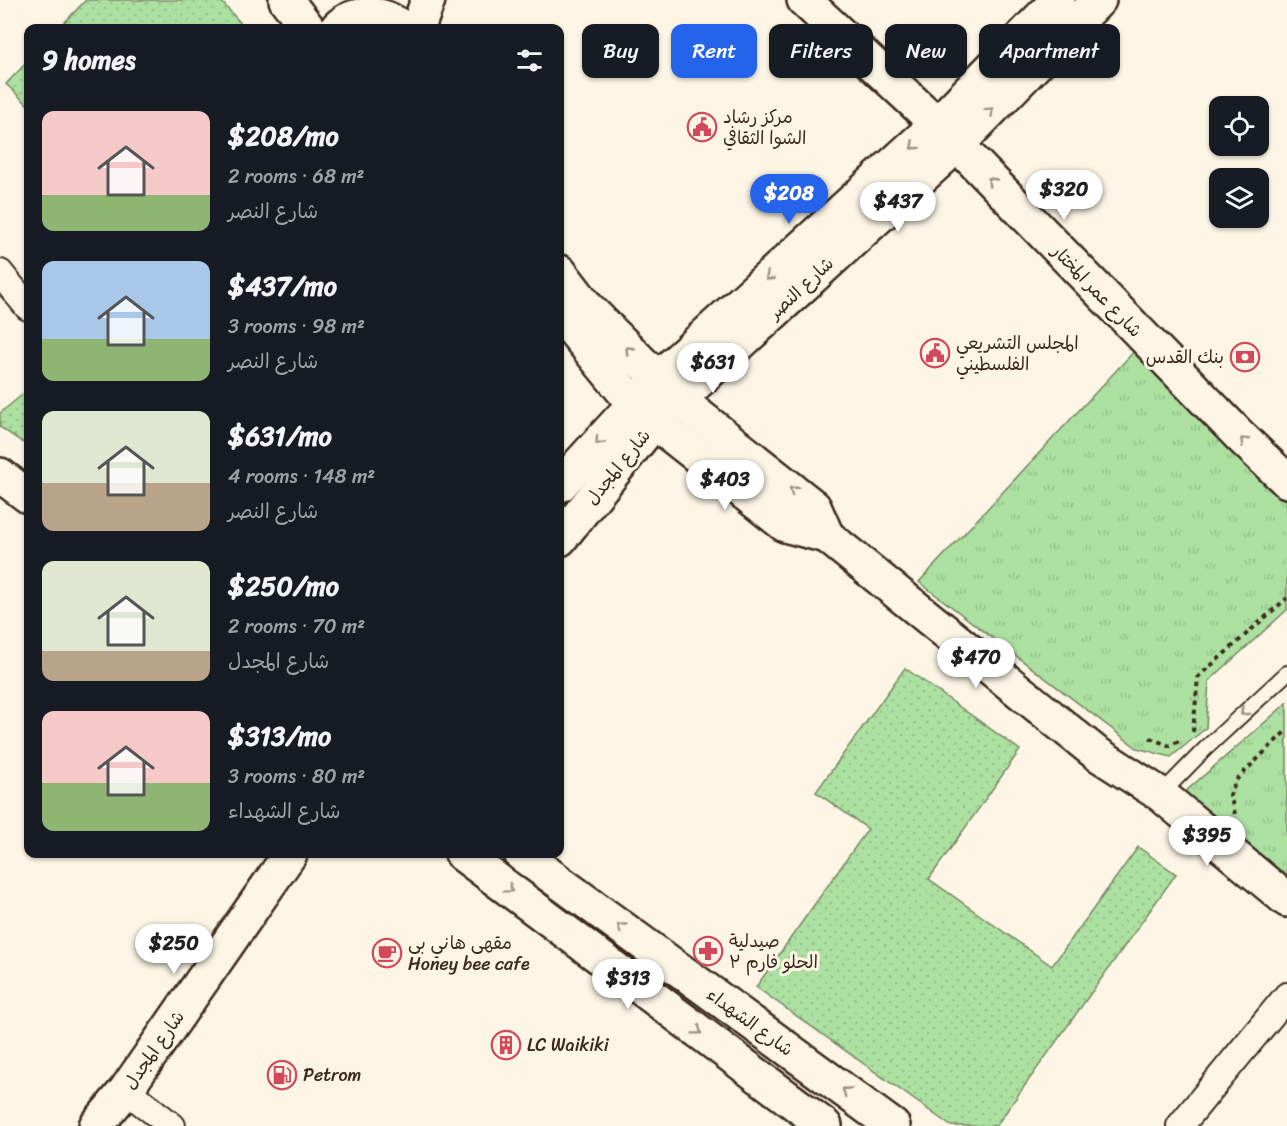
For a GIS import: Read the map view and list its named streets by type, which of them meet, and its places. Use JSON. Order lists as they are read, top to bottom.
{
  "streets": {
    "main road": [
      "شارع النصر",
      "شارع عمر المختار",
      "شارع المجدل",
      "شارع الشهداء"
    ]
  },
  "crossings": [
    ["شارع النصر", "شارع عمر المختار"],
    ["شارع النصر", "شارع المجدل"]
  ],
  "one_way": ["شارع عمر المختار"],
  "places": {
    "public building": ["مركز رشاد الشوا الثقافي", "المجلس التشريعي الفلسطيني"],
    "bank": ["بنك القدس"],
    "pharmacy": ["صيدلية الحلو فارم ٣"],
    "cafe": ["مقهى هاني بي Honey bee cafe"],
    "building": ["LC Waikiki"],
    "fuel station": ["Petrom"]
  },
  "page": {
    "chip": [
      "Buy",
      "Rent",
      "Filters",
      "New",
      "Apartment"
    ],
    "heading": "9 homes",
    "list": [
      {
        "name": "$208/mo",
        "note": "2 rooms · 68 m² · شارع النصر"
      },
      {
        "name": "$437/mo",
        "note": "3 rooms · 98 m² · شارع النصر"
      },
      {
        "name": "$631/mo",
        "note": "4 rooms · 148 m² · شارع النصر"
      },
      {
        "name": "$250/mo",
        "note": "2 rooms · 70 m² · شارع المجدل"
      },
      {
        "name": "$313/mo",
        "note": "3 rooms · 80 m² · شارع الشهداء"
      }
    ],
    "price": [
      "$320",
      "$208",
      "$437",
      "$631",
      "$403",
      "$470",
      "$395",
      "$250",
      "$313"
    ]
  }
}
